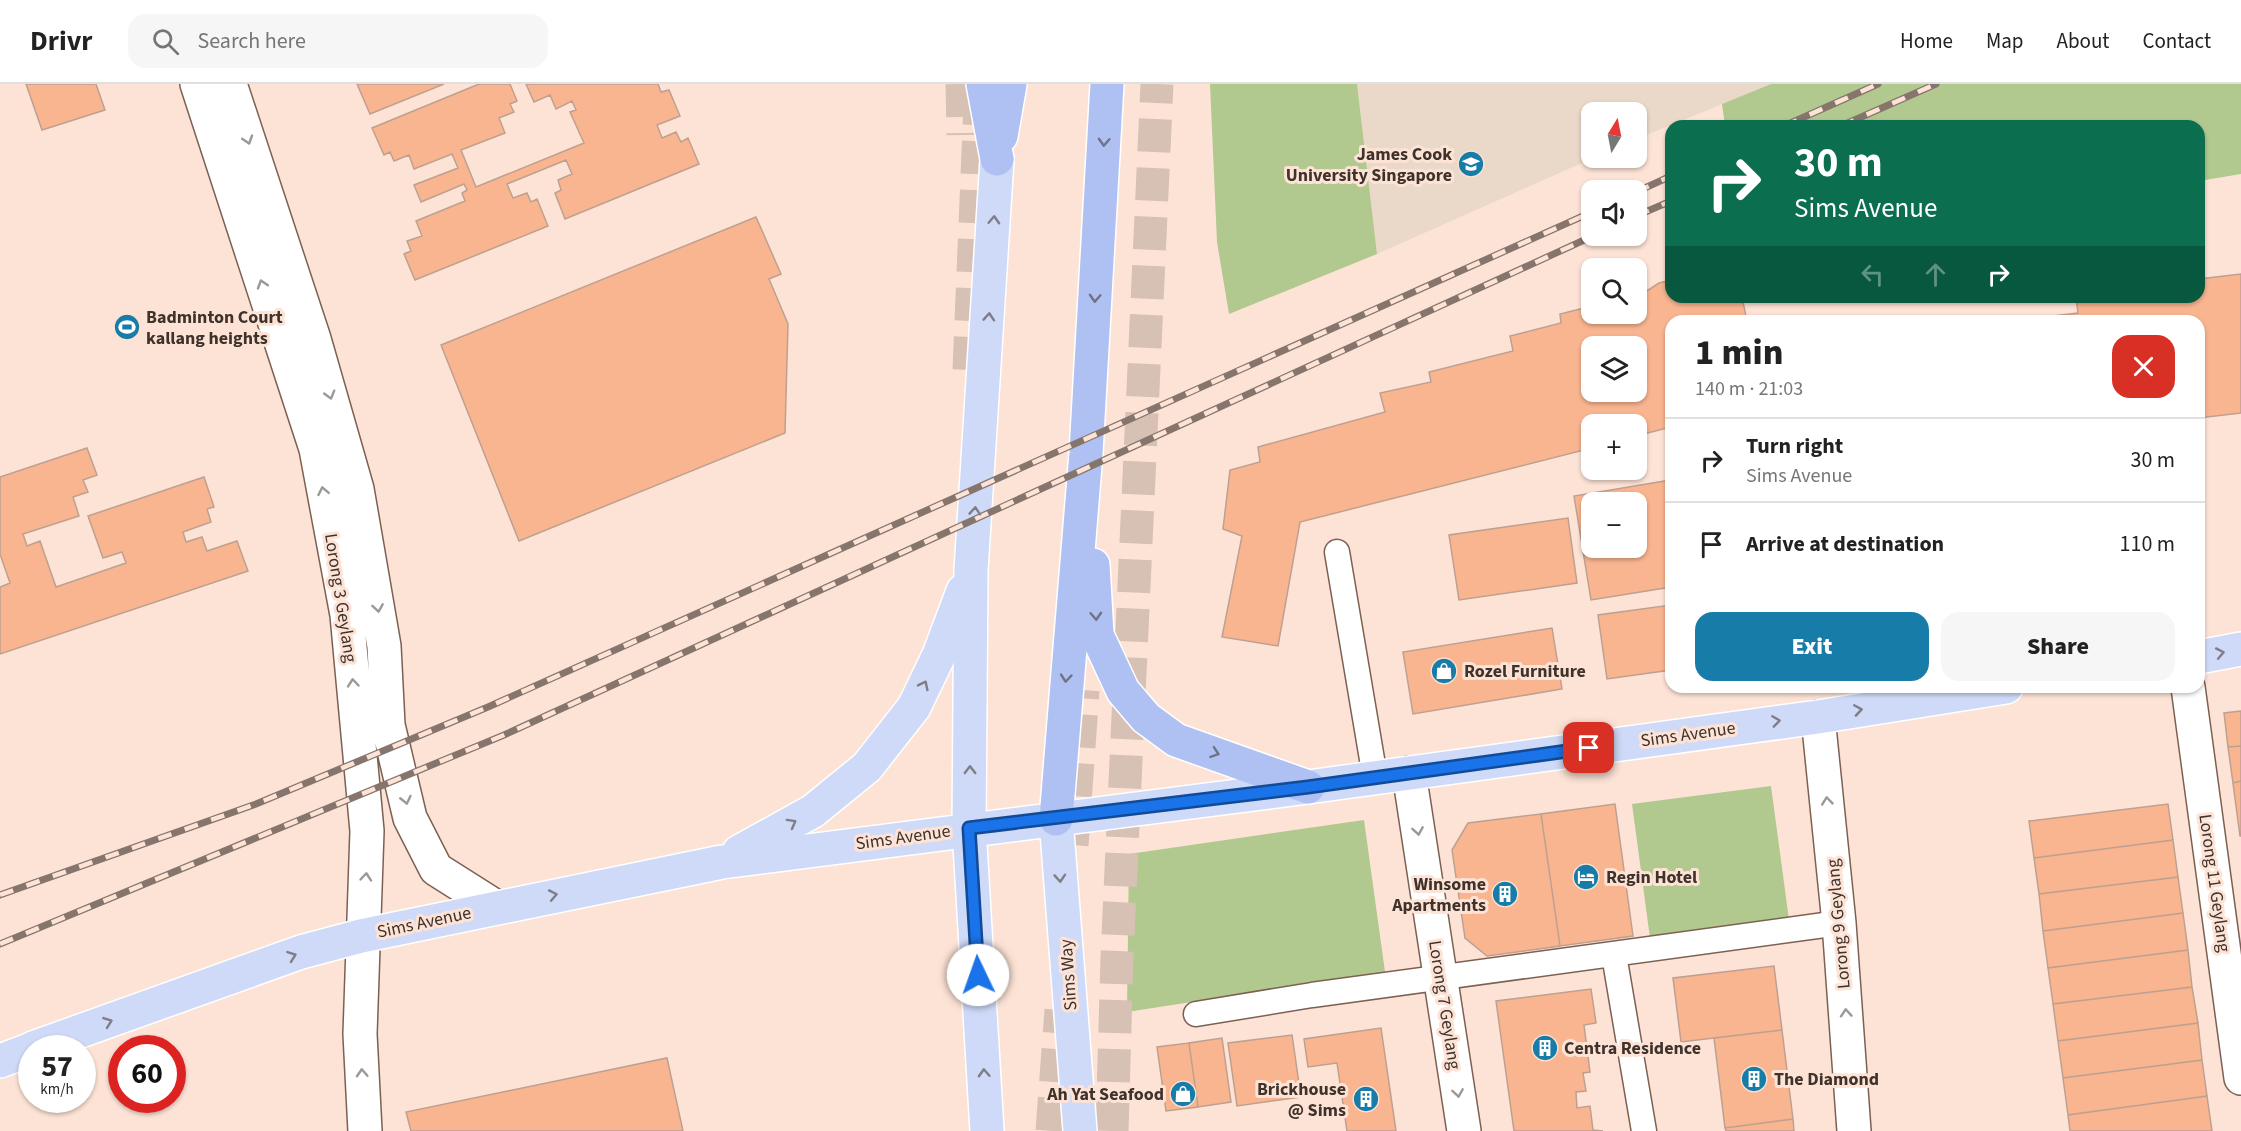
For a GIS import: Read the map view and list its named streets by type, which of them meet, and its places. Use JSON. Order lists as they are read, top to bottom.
{
  "streets": {
    "main road": ["Sims Avenue", "Sims Way"],
    "street": [
      "Lorong 3 Geylang",
      "Lorong 11 Geylang",
      "Lorong 9 Geylang",
      "Lorong 7 Geylang"
    ]
  },
  "crossings": [
    ["Lorong 3 Geylang", "Sims Avenue"],
    ["Sims Avenue", "Lorong 9 Geylang"],
    ["Sims Avenue", "Sims Way"],
    ["Sims Avenue", "Lorong 7 Geylang"]
  ],
  "one_way": ["Sims Avenue", "Lorong 9 Geylang", "Lorong 7 Geylang"],
  "places": {
    "school or university": ["James Cook University Singapore"],
    "sports": ["Badminton Court kallang heights"],
    "shop": ["Rozel Furniture", "Ah Yat Seafood"],
    "hotel": ["Regin Hotel"],
    "building": [
      "Winsome Apartments",
      "Centra Residence",
      "The Diamond",
      "Brickhouse @ Sims"
    ]
  },
  "north": "top",
  "page": {
    "header": "Drivr",
    "search": "Search here",
    "nav": [
      "Home",
      "Map",
      "About",
      "Contact"
    ],
    "map_buttons": ["+", "−"],
    "turn": ["30 m", "Sims Avenue"],
    "heading": ["1 min", "140 m · 21:03"],
    "list": [
      {
        "name": "Turn right",
        "note": "Sims Avenue",
        "value": "30 m"
      },
      {
        "name": "Arrive at destination",
        "value": "110 m"
      }
    ],
    "buttons": ["Exit", "Share"],
    "speed": "57 km/h",
    "limit": "60"
  }
}
